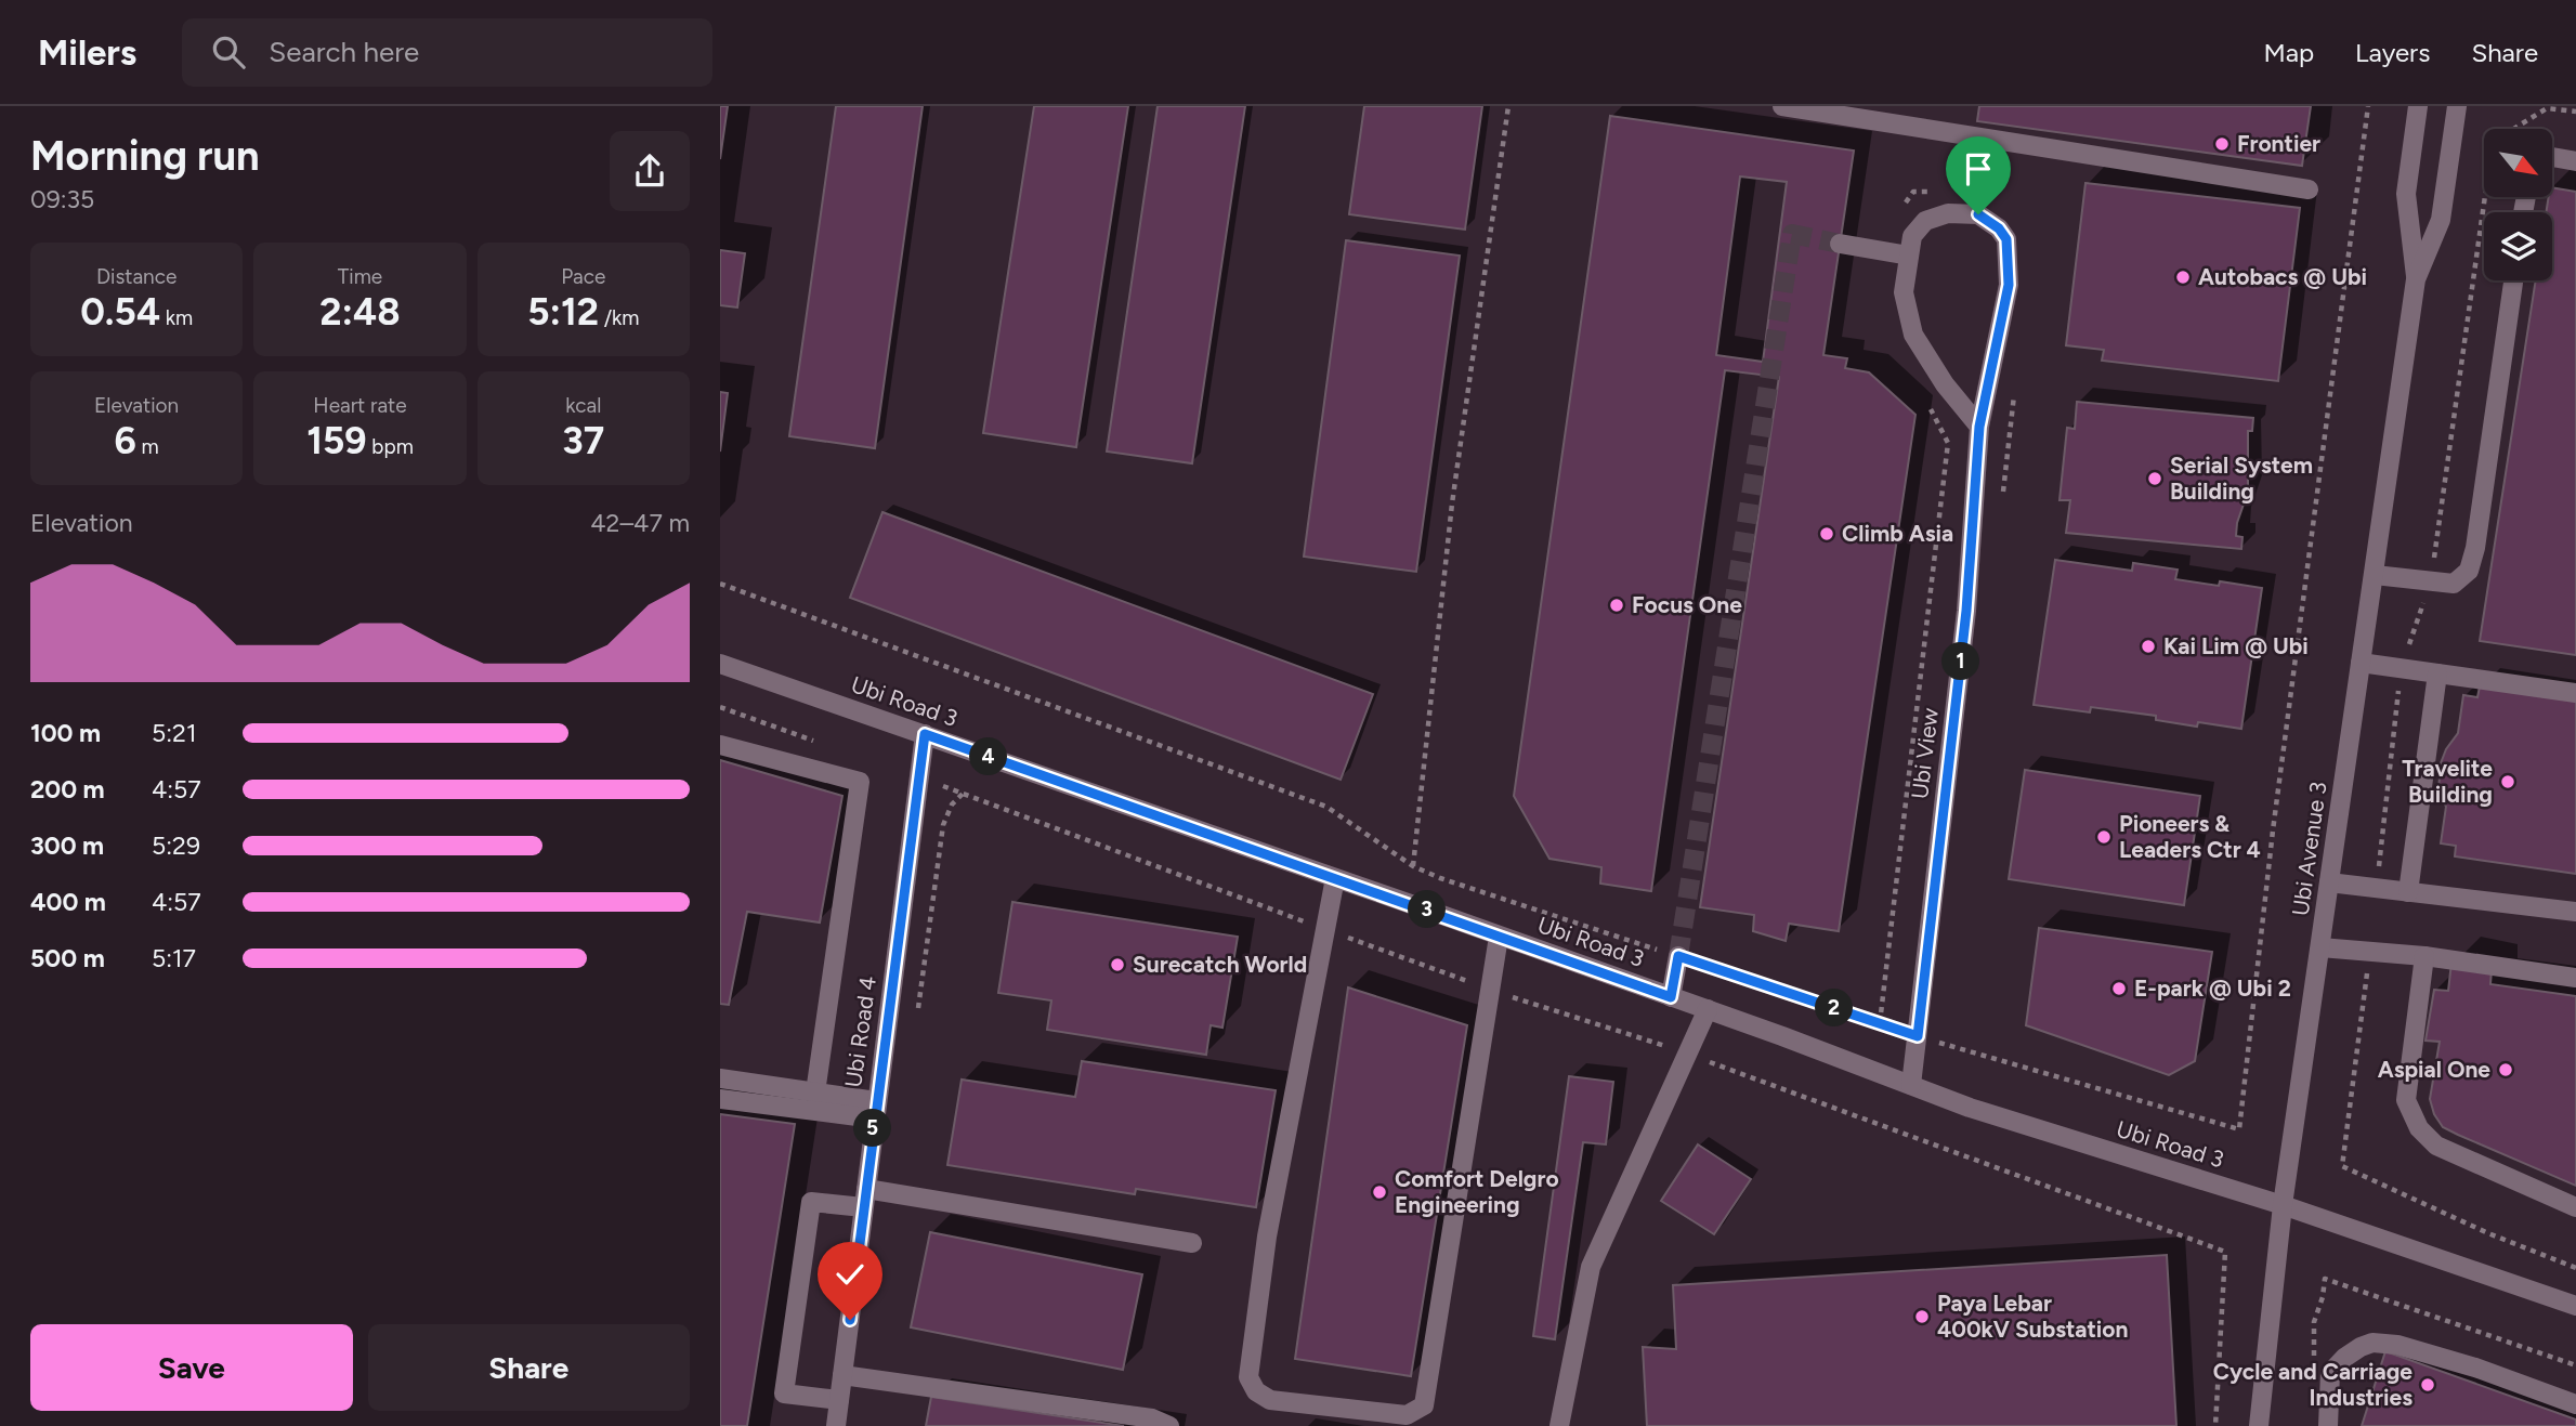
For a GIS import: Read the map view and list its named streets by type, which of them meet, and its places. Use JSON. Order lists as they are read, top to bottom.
{
  "streets": {
    "street": [
      "Ubi Road 3",
      "Ubi View",
      "Ubi Avenue 3",
      "Ubi Road 4"
    ]
  },
  "crossings": [
    ["Ubi Road 3", "Ubi View"],
    ["Ubi Road 3", "Ubi Avenue 3"],
    ["Ubi Road 3", "Ubi Road 4"]
  ],
  "places": [
    "Frontier",
    "Autobacs @ Ubi",
    "Serial System Building",
    "Climb Asia",
    "Focus One",
    "Kai Lim @ Ubi",
    "Travelite Building",
    "Pioneers & Leaders Ctr 4",
    "Surecatch World",
    "E-park @ Ubi 2",
    "Aspial One",
    "Comfort Delgro Engineering",
    "Paya Lebar 400kV Substation",
    "Cycle and Carriage Industries"
  ],
  "north": "bottom right",
  "page": {
    "header": "Milers",
    "search": "Search here",
    "nav": ["Map", "Layers", "Share"],
    "heading": ["Morning run", "09:35"],
    "stats": [
      ["Distance", "0.54 km"],
      ["Time", "2:48"],
      ["Pace", "5:12 /km"],
      ["Elevation", "6 m"],
      ["Heart rate", "159 bpm"],
      ["kcal", "37"]
    ],
    "chart": ["Elevation", "42–47 m"],
    "pins": [
      "1",
      "4",
      "3",
      "2",
      "5"
    ],
    "list": [
      {
        "name": "100 m",
        "note": "5:21"
      },
      {
        "name": "200 m",
        "note": "4:57"
      },
      {
        "name": "300 m",
        "note": "5:29"
      },
      {
        "name": "400 m",
        "note": "4:57"
      },
      {
        "name": "500 m",
        "note": "5:17"
      }
    ],
    "buttons": ["Save", "Share"]
  }
}
